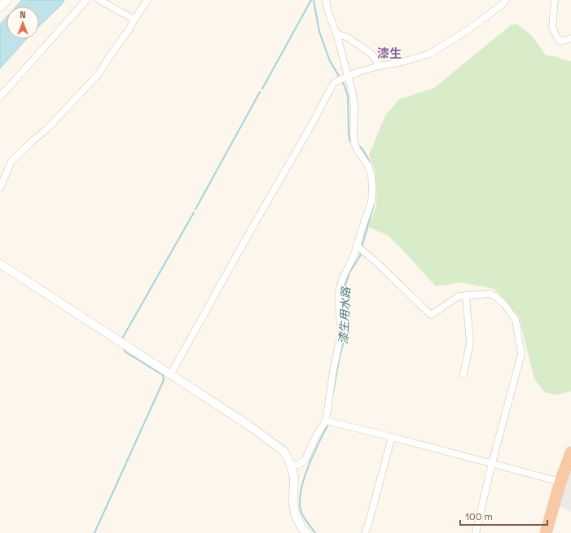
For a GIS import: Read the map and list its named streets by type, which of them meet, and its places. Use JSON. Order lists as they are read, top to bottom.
{
  "districts": ["漆生"],
  "water": ["漆生用水路"],
  "scale_bar": "100 m",
  "north": "top"
}
